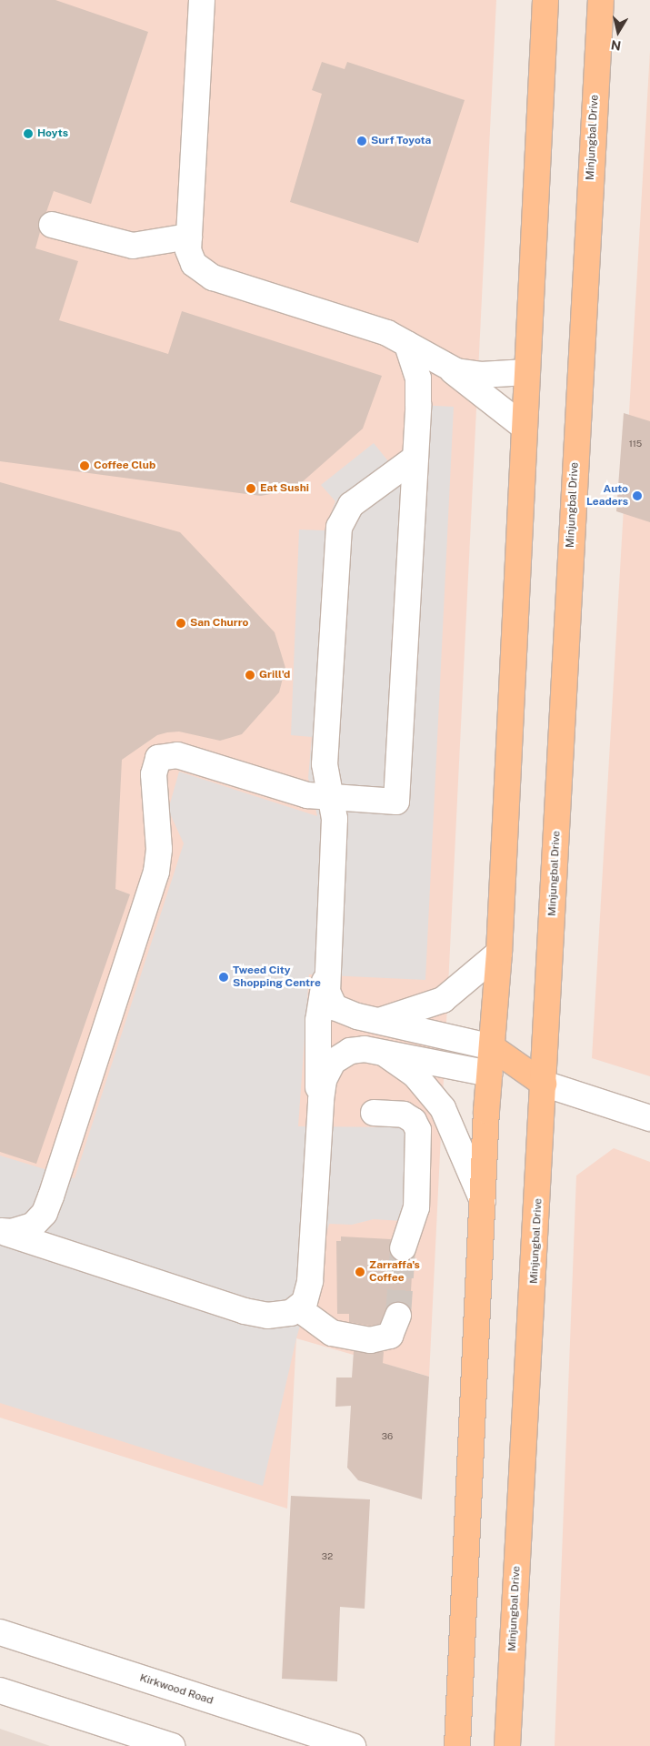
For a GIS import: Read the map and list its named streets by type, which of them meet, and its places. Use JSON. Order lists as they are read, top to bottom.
{
  "streets": {
    "main road": ["Minjungbal Drive"],
    "street": ["Kirkwood Road"]
  },
  "places": [
    "Hoyts",
    "Surf Toyota",
    "Coffee Club",
    "Eat Sushi",
    "Auto Leaders",
    "San Churro",
    "Grill'd",
    "Tweed City Shopping Centre",
    "Zarraffa's Coffee"
  ],
  "house_numbers": ["115", "36", "32"],
  "north": "bottom"
}
